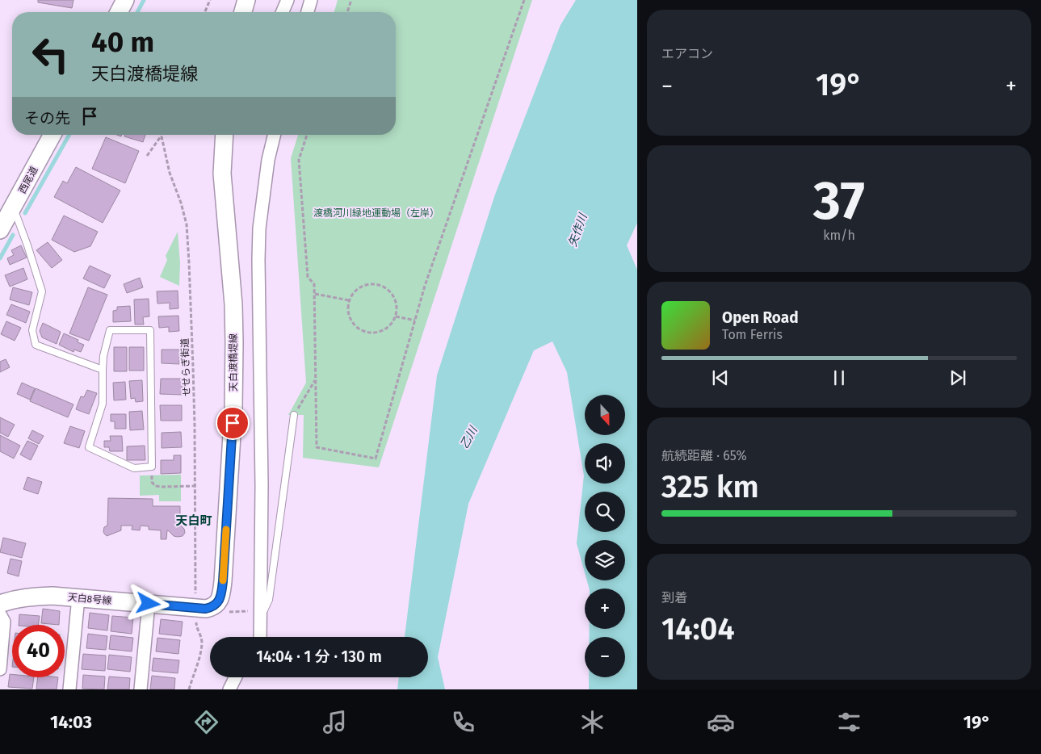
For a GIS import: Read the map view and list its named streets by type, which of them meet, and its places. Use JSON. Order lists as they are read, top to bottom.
{
  "streets": {
    "street": ["西尾道", "天白渡橋堤線", "天白8号線"],
    "path": ["せせらぎ街道"]
  },
  "crossings": [
    ["天白渡橋堤線", "天白8号線"],
    ["せせらぎ街道", "天白8号線"]
  ],
  "districts": ["天白町"],
  "water": ["矢作川", "乙川"],
  "parks": ["渡橋河川緑地運動場（左岸）"],
  "north": "bottom",
  "page": {
    "tile": [
      "エアコン",
      ["37", "km/h"],
      ["航続距離 · 65%", "325 km"],
      ["到着", "14:04"]
    ],
    "turn": ["40 m", "天白渡橋堤線"],
    "heat": ["−", "19°", "+"],
    "then": "その先",
    "song": ["Open Road", "Tom Ferris"],
    "map_buttons": ["+", "−"],
    "limit": "40",
    "trip": "14:04 · 1 分 · 130 m",
    "tabs": ["14:03", "19°"]
  }
}
